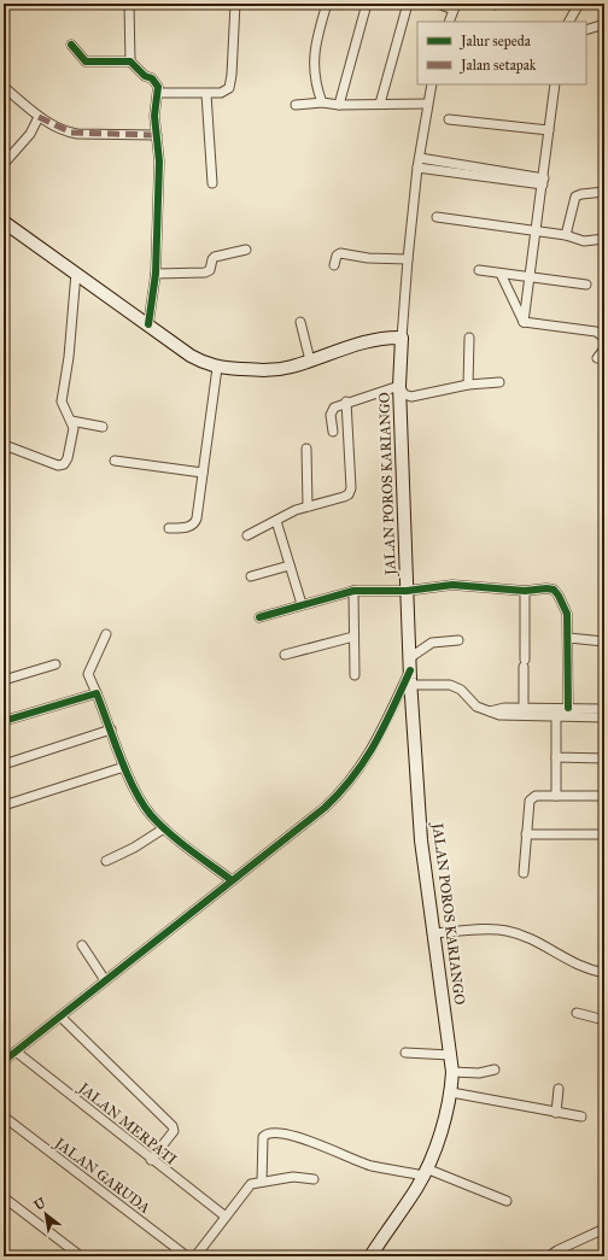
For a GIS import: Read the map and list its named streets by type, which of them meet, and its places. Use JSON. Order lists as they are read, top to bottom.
{
  "streets": {
    "main road": ["JALAN POROS KARIANGO"],
    "street": ["JALAN MERPATI", "JALAN GARUDA"]
  },
  "legend": ["Jalur sepeda", "Jalan setapak"],
  "north": "top left"
}
